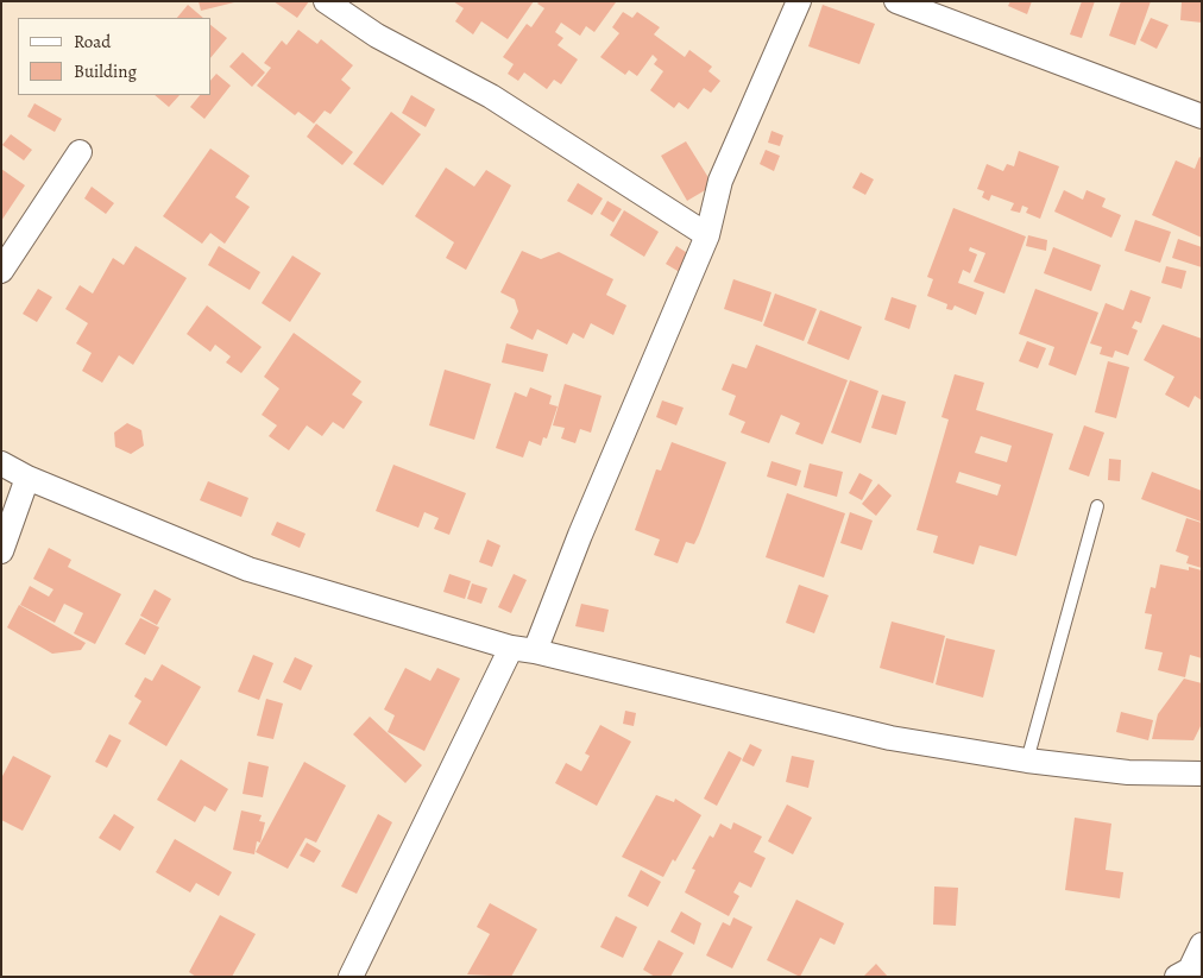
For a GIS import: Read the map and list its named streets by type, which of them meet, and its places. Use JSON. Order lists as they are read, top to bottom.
{
  "legend": ["Road", "Building"]
}
